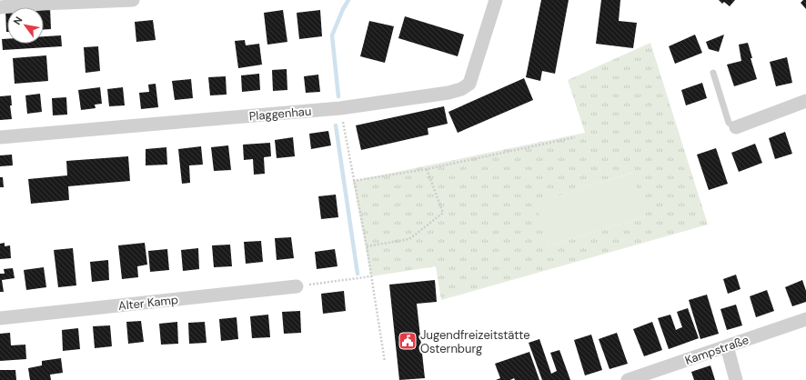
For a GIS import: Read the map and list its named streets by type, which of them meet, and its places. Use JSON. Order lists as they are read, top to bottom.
{
  "streets": {
    "street": ["Plaggenhau", "Alter Kamp", "Kampstraße"]
  },
  "places": {
    "public building": ["Jugendfreizeitstätte Osternburg"]
  },
  "north": "top left"
}
